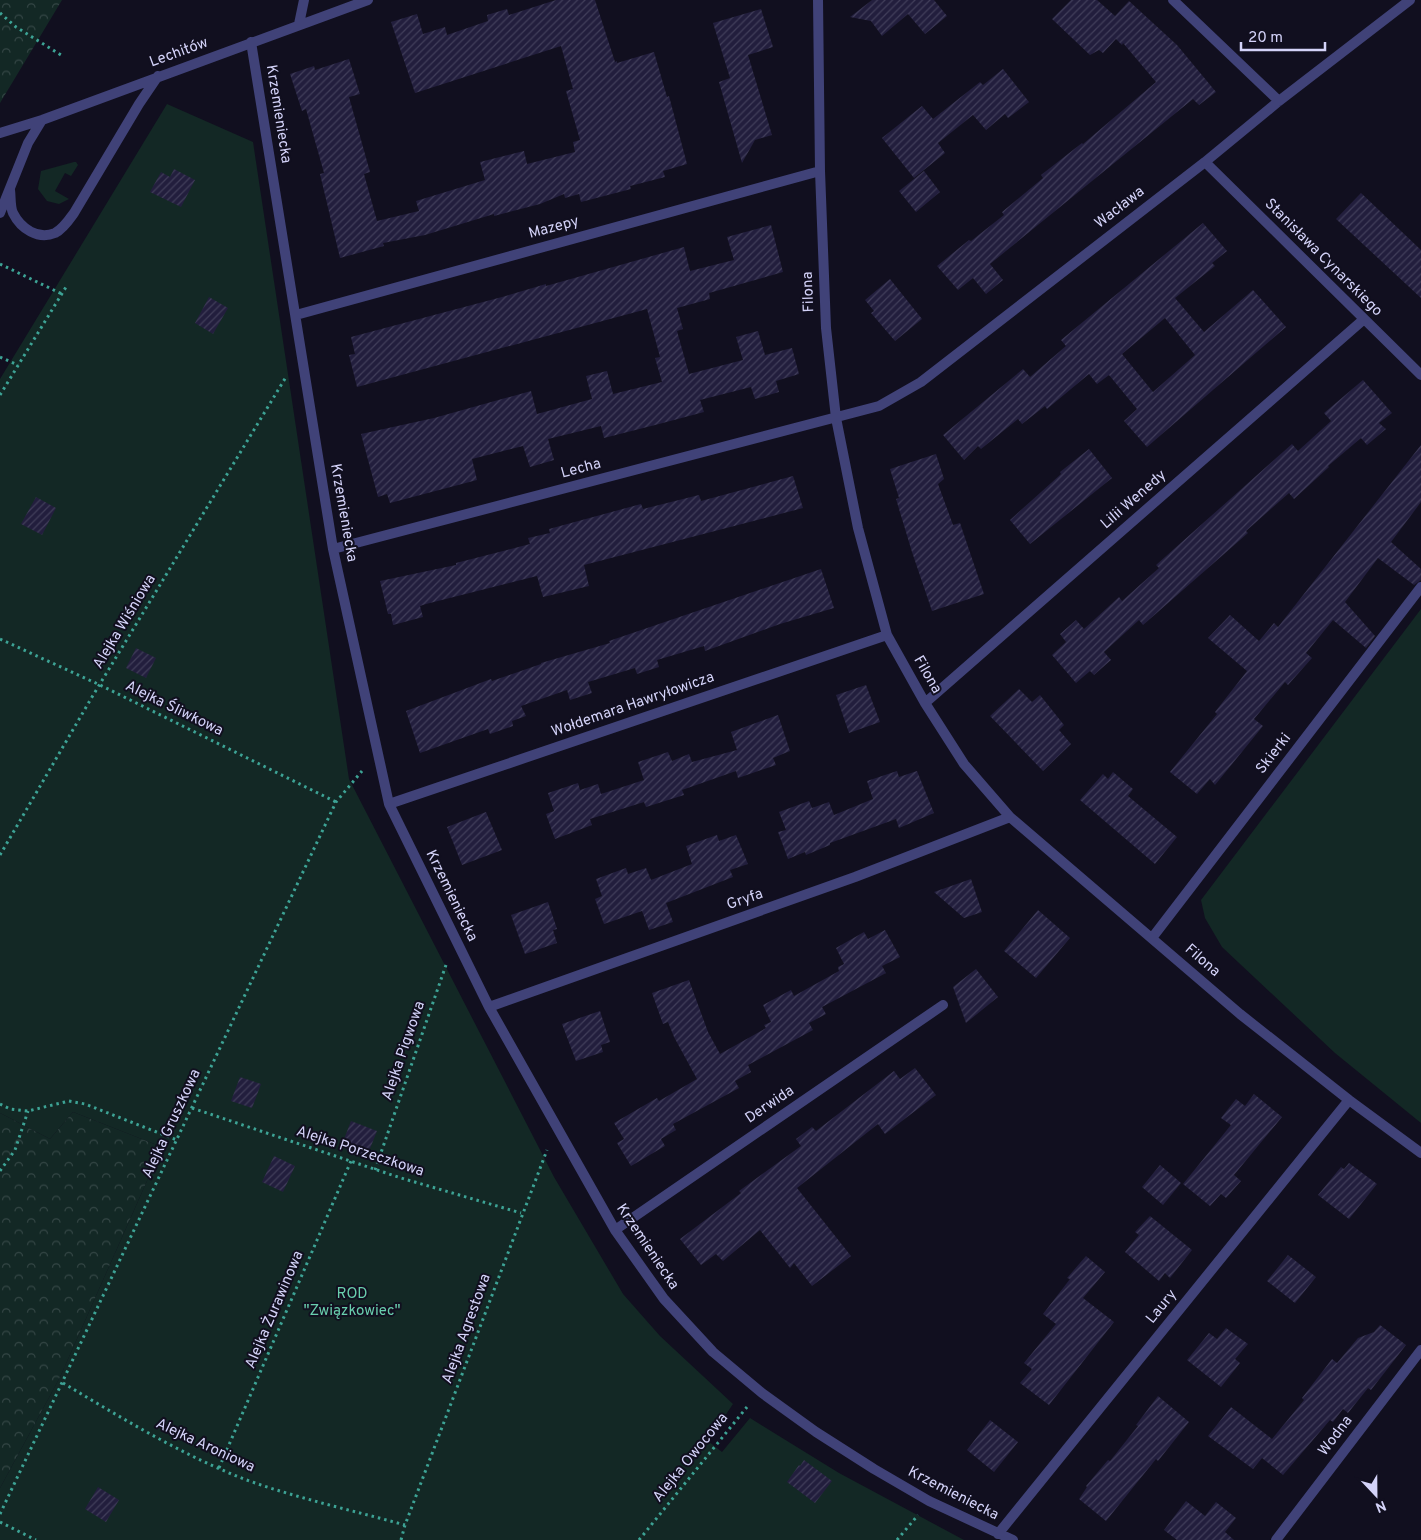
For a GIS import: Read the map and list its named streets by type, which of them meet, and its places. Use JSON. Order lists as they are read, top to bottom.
{
  "streets": {
    "street": [
      "Lechitów",
      "Krzemieniecka",
      "Wacława",
      "Mazepy",
      "Stanisława Cynarskiego",
      "Filona",
      "Lecha",
      "Lilii Wenedy",
      "Wołdemara Hawryłowicza",
      "Skierki",
      "Gryfa",
      "Derwida",
      "Laury",
      "Wodna"
    ],
    "path": [
      "Alejka Wiśniowa",
      "Alejka Śliwkowa",
      "Alejka Pigwowa",
      "Alejka Gruszkowa",
      "Alejka Porzeczkowa",
      "Alejka Żurawinowa",
      "Alejka Agrestowa",
      "Alejka Aroniowa",
      "Alejka Owocowa"
    ]
  },
  "crossings": [
    ["Lechitów", "Krzemieniecka"],
    ["Krzemieniecka", "Mazepy"],
    ["Krzemieniecka", "Lecha"],
    ["Krzemieniecka", "Wołdemara Hawryłowicza"],
    ["Krzemieniecka", "Gryfa"],
    ["Krzemieniecka", "Alejka Pigwowa"],
    ["Krzemieniecka", "Derwida"],
    ["Krzemieniecka", "Alejka Gruszkowa"],
    ["Krzemieniecka", "Laury"],
    ["Krzemieniecka", "Alejka Agrestowa"],
    ["Krzemieniecka", "Alejka Owocowa"],
    ["Wacława", "Stanisława Cynarskiego"],
    ["Wacława", "Filona"],
    ["Wacława", "Lecha"],
    ["Mazepy", "Filona"],
    ["Stanisława Cynarskiego", "Lilii Wenedy"],
    ["Filona", "Lecha"],
    ["Filona", "Lilii Wenedy"],
    ["Filona", "Wołdemara Hawryłowicza"],
    ["Filona", "Skierki"],
    ["Filona", "Gryfa"],
    ["Filona", "Laury"],
    ["Alejka Wiśniowa", "Alejka Śliwkowa"],
    ["Alejka Śliwkowa", "Alejka Gruszkowa"],
    ["Alejka Pigwowa", "Alejka Porzeczkowa"],
    ["Alejka Gruszkowa", "Alejka Porzeczkowa"],
    ["Alejka Gruszkowa", "Alejka Aroniowa"],
    ["Alejka Porzeczkowa", "Alejka Żurawinowa"],
    ["Alejka Porzeczkowa", "Alejka Agrestowa"],
    ["Alejka Żurawinowa", "Alejka Aroniowa"],
    ["Alejka Agrestowa", "Alejka Aroniowa"]
  ],
  "parks": ["ROD \"Związkowiec\""],
  "scale_bar": "20 m",
  "north": "bottom"
}
